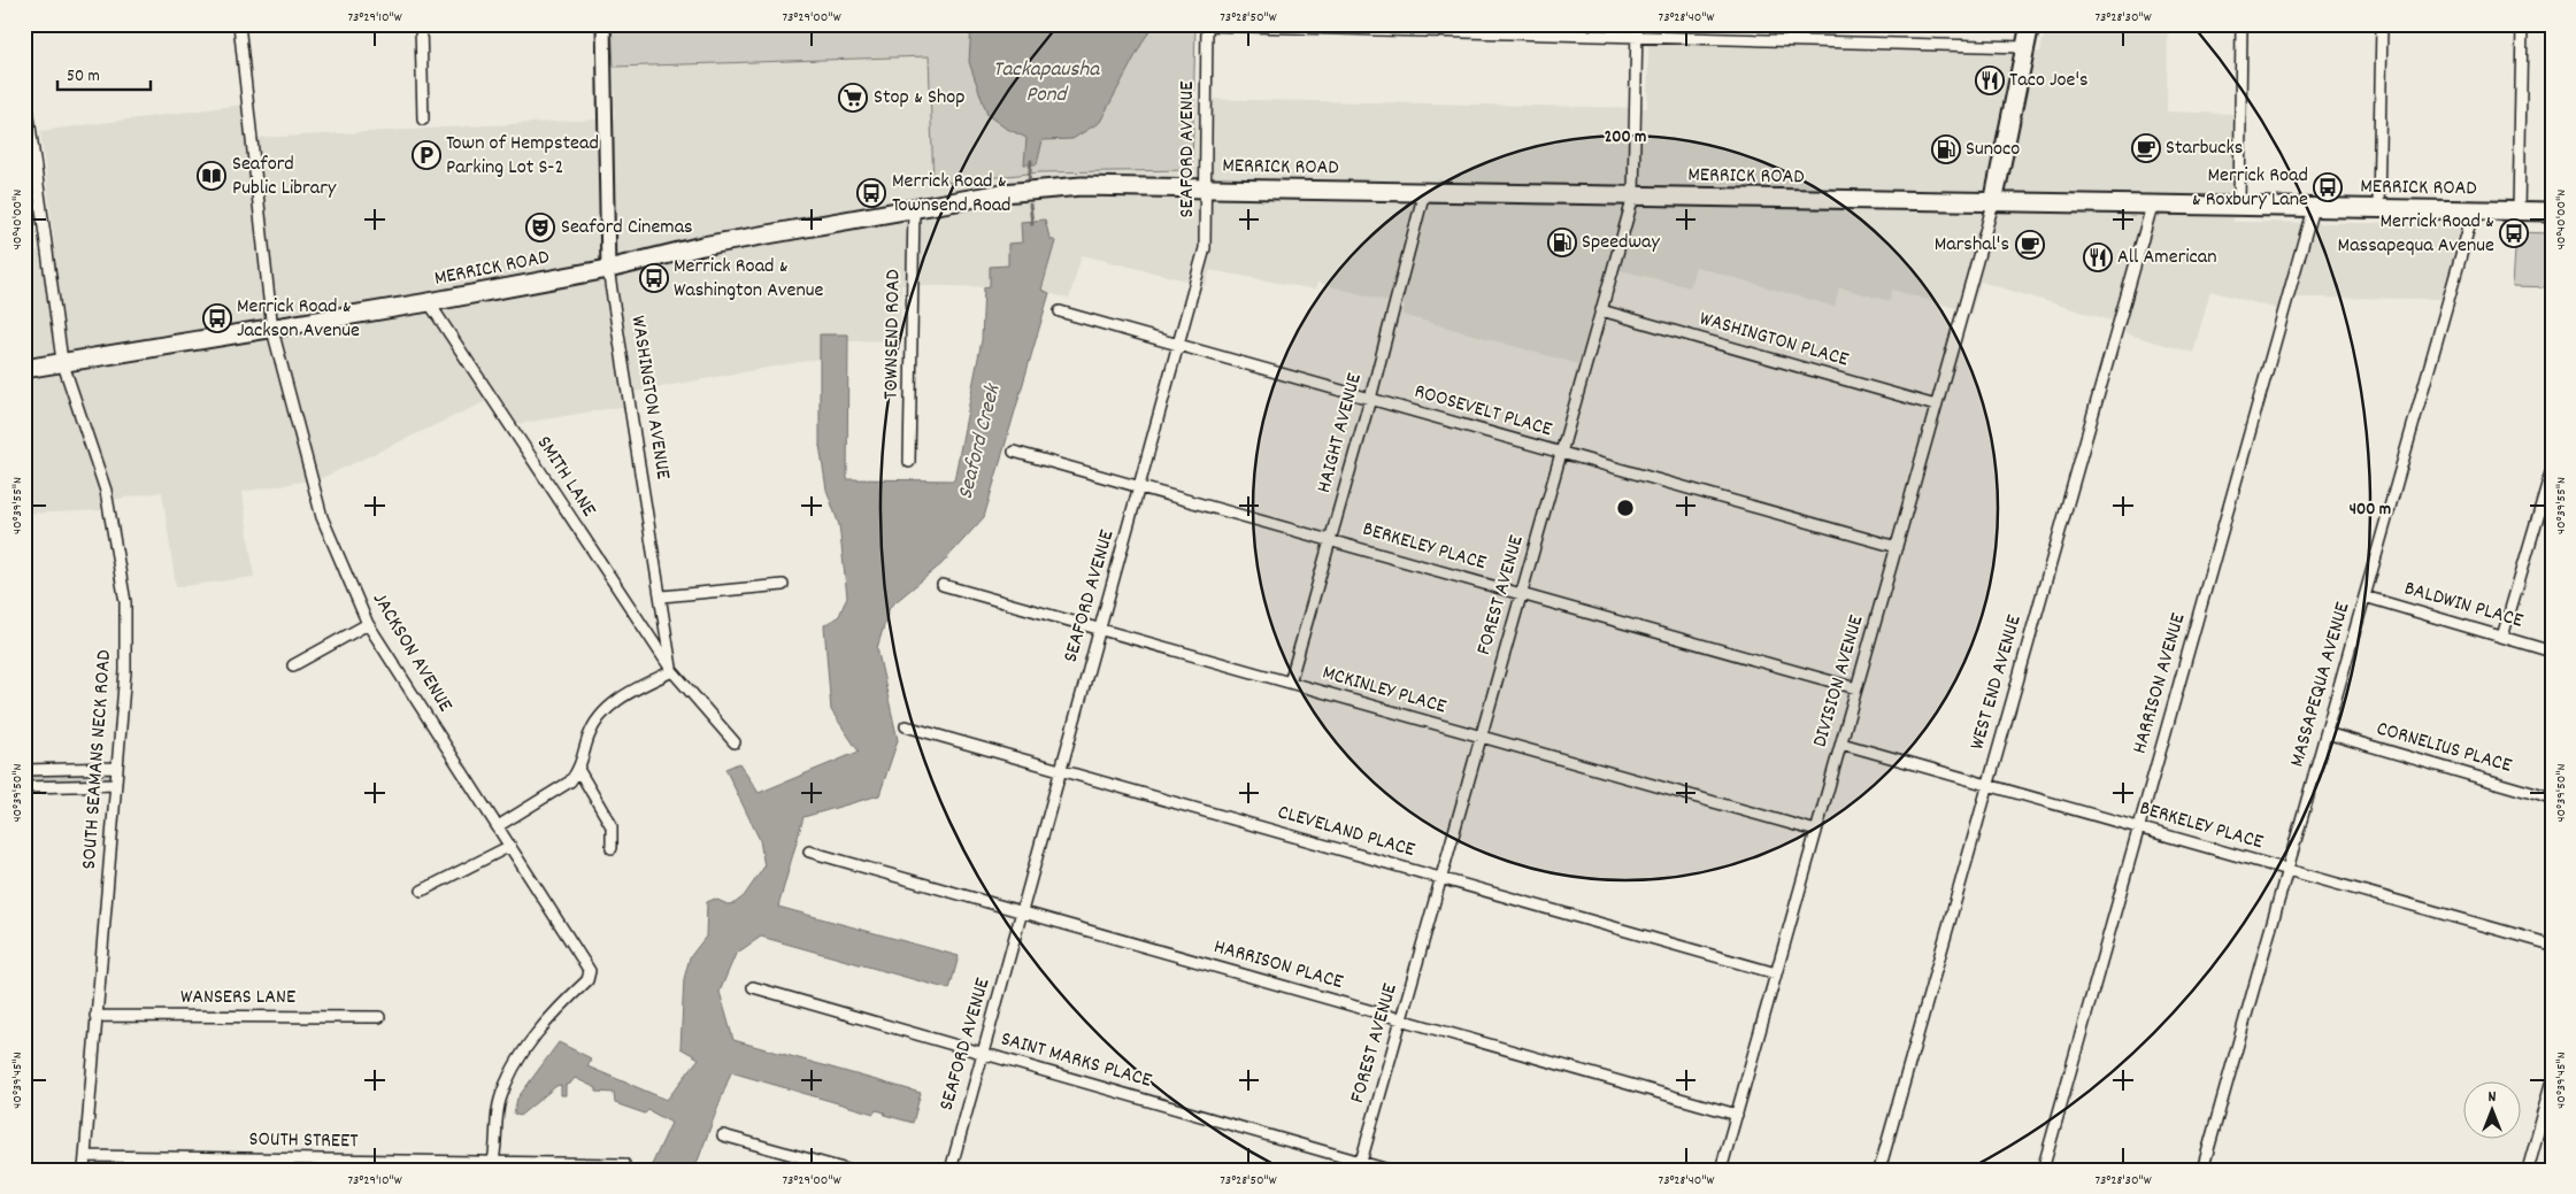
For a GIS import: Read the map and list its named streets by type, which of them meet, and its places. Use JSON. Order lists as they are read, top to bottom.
{
  "streets": {
    "main road": ["MERRICK ROAD"],
    "street": [
      "SEAFORD AVENUE",
      "TOWNSEND ROAD",
      "WASHINGTON PLACE",
      "WASHINGTON AVENUE",
      "ROOSEVELT PLACE",
      "HAIGHT AVENUE",
      "SMITH LANE",
      "BERKELEY PLACE",
      "FOREST AVENUE",
      "BALDWIN PLACE",
      "JACKSON AVENUE",
      "DIVISION AVENUE",
      "WEST END AVENUE",
      "HARRISON AVENUE",
      "MASSAPEQUA AVENUE",
      "MCKINLEY PLACE",
      "CORNELIUS PLACE",
      "SOUTH SEAMANS NECK ROAD",
      "CLEVELAND PLACE",
      "HARRISON PLACE",
      "WANSERS LANE",
      "SAINT MARKS PLACE",
      "SOUTH STREET"
    ]
  },
  "crossings": [
    ["SEAFORD AVENUE", "MERRICK ROAD"],
    ["SEAFORD AVENUE", "ROOSEVELT PLACE"],
    ["SEAFORD AVENUE", "BERKELEY PLACE"],
    ["SEAFORD AVENUE", "MCKINLEY PLACE"],
    ["SEAFORD AVENUE", "CLEVELAND PLACE"],
    ["SEAFORD AVENUE", "HARRISON PLACE"],
    ["SEAFORD AVENUE", "SAINT MARKS PLACE"],
    ["MERRICK ROAD", "TOWNSEND ROAD"],
    ["MERRICK ROAD", "WASHINGTON AVENUE"],
    ["MERRICK ROAD", "HAIGHT AVENUE"],
    ["MERRICK ROAD", "SMITH LANE"],
    ["MERRICK ROAD", "FOREST AVENUE"],
    ["MERRICK ROAD", "JACKSON AVENUE"],
    ["MERRICK ROAD", "DIVISION AVENUE"],
    ["MERRICK ROAD", "WEST END AVENUE"],
    ["MERRICK ROAD", "HARRISON AVENUE"],
    ["MERRICK ROAD", "MASSAPEQUA AVENUE"],
    ["MERRICK ROAD", "SOUTH SEAMANS NECK ROAD"],
    ["WASHINGTON PLACE", "FOREST AVENUE"],
    ["WASHINGTON PLACE", "DIVISION AVENUE"],
    ["WASHINGTON AVENUE", "SMITH LANE"],
    ["ROOSEVELT PLACE", "HAIGHT AVENUE"],
    ["ROOSEVELT PLACE", "FOREST AVENUE"],
    ["ROOSEVELT PLACE", "DIVISION AVENUE"],
    ["HAIGHT AVENUE", "BERKELEY PLACE"],
    ["HAIGHT AVENUE", "MCKINLEY PLACE"],
    ["BERKELEY PLACE", "FOREST AVENUE"],
    ["BERKELEY PLACE", "DIVISION AVENUE"],
    ["BERKELEY PLACE", "WEST END AVENUE"],
    ["BERKELEY PLACE", "HARRISON AVENUE"],
    ["BERKELEY PLACE", "MASSAPEQUA AVENUE"],
    ["FOREST AVENUE", "MCKINLEY PLACE"],
    ["FOREST AVENUE", "CLEVELAND PLACE"],
    ["FOREST AVENUE", "HARRISON PLACE"],
    ["FOREST AVENUE", "SAINT MARKS PLACE"],
    ["BALDWIN PLACE", "MASSAPEQUA AVENUE"],
    ["JACKSON AVENUE", "SOUTH STREET"],
    ["DIVISION AVENUE", "MCKINLEY PLACE"],
    ["DIVISION AVENUE", "CLEVELAND PLACE"],
    ["DIVISION AVENUE", "HARRISON PLACE"],
    ["MASSAPEQUA AVENUE", "CORNELIUS PLACE"],
    ["SOUTH SEAMANS NECK ROAD", "WANSERS LANE"],
    ["SOUTH SEAMANS NECK ROAD", "SOUTH STREET"]
  ],
  "water": ["Tackapausha Pond", "Seaford Creek"],
  "places": {
    "restaurant": ["Taco Joe's", "All American"],
    "supermarket": ["Stop & Shop"],
    "cafe": ["Starbucks", "Marshal's"],
    "fuel station": ["Sunoco", "Speedway"],
    "parking": ["Town of Hempstead Parking Lot S-2"],
    "library": ["Seaford Public Library"],
    "bus stop": [
      "Merrick Road & Roxbury Lane",
      "Merrick Road & Townsend Road",
      "Merrick Road & Massapequa Avenue",
      "Merrick Road & Washington Avenue",
      "Merrick Road & Jackson Avenue"
    ],
    "theatre": ["Seaford Cinemas"]
  },
  "scale_bar": "50 m",
  "north": "top",
  "coordinates": [
    "73°29'10\"W",
    "73°29'00\"W",
    "73°28'50\"W",
    "73°28'40\"W",
    "73°28'30\"W",
    "40°40'00\"N",
    "40°39'55\"N",
    "40°39'50\"N",
    "40°39'45\"N"
  ],
  "rings": ["200 m", "400 m"]
}
